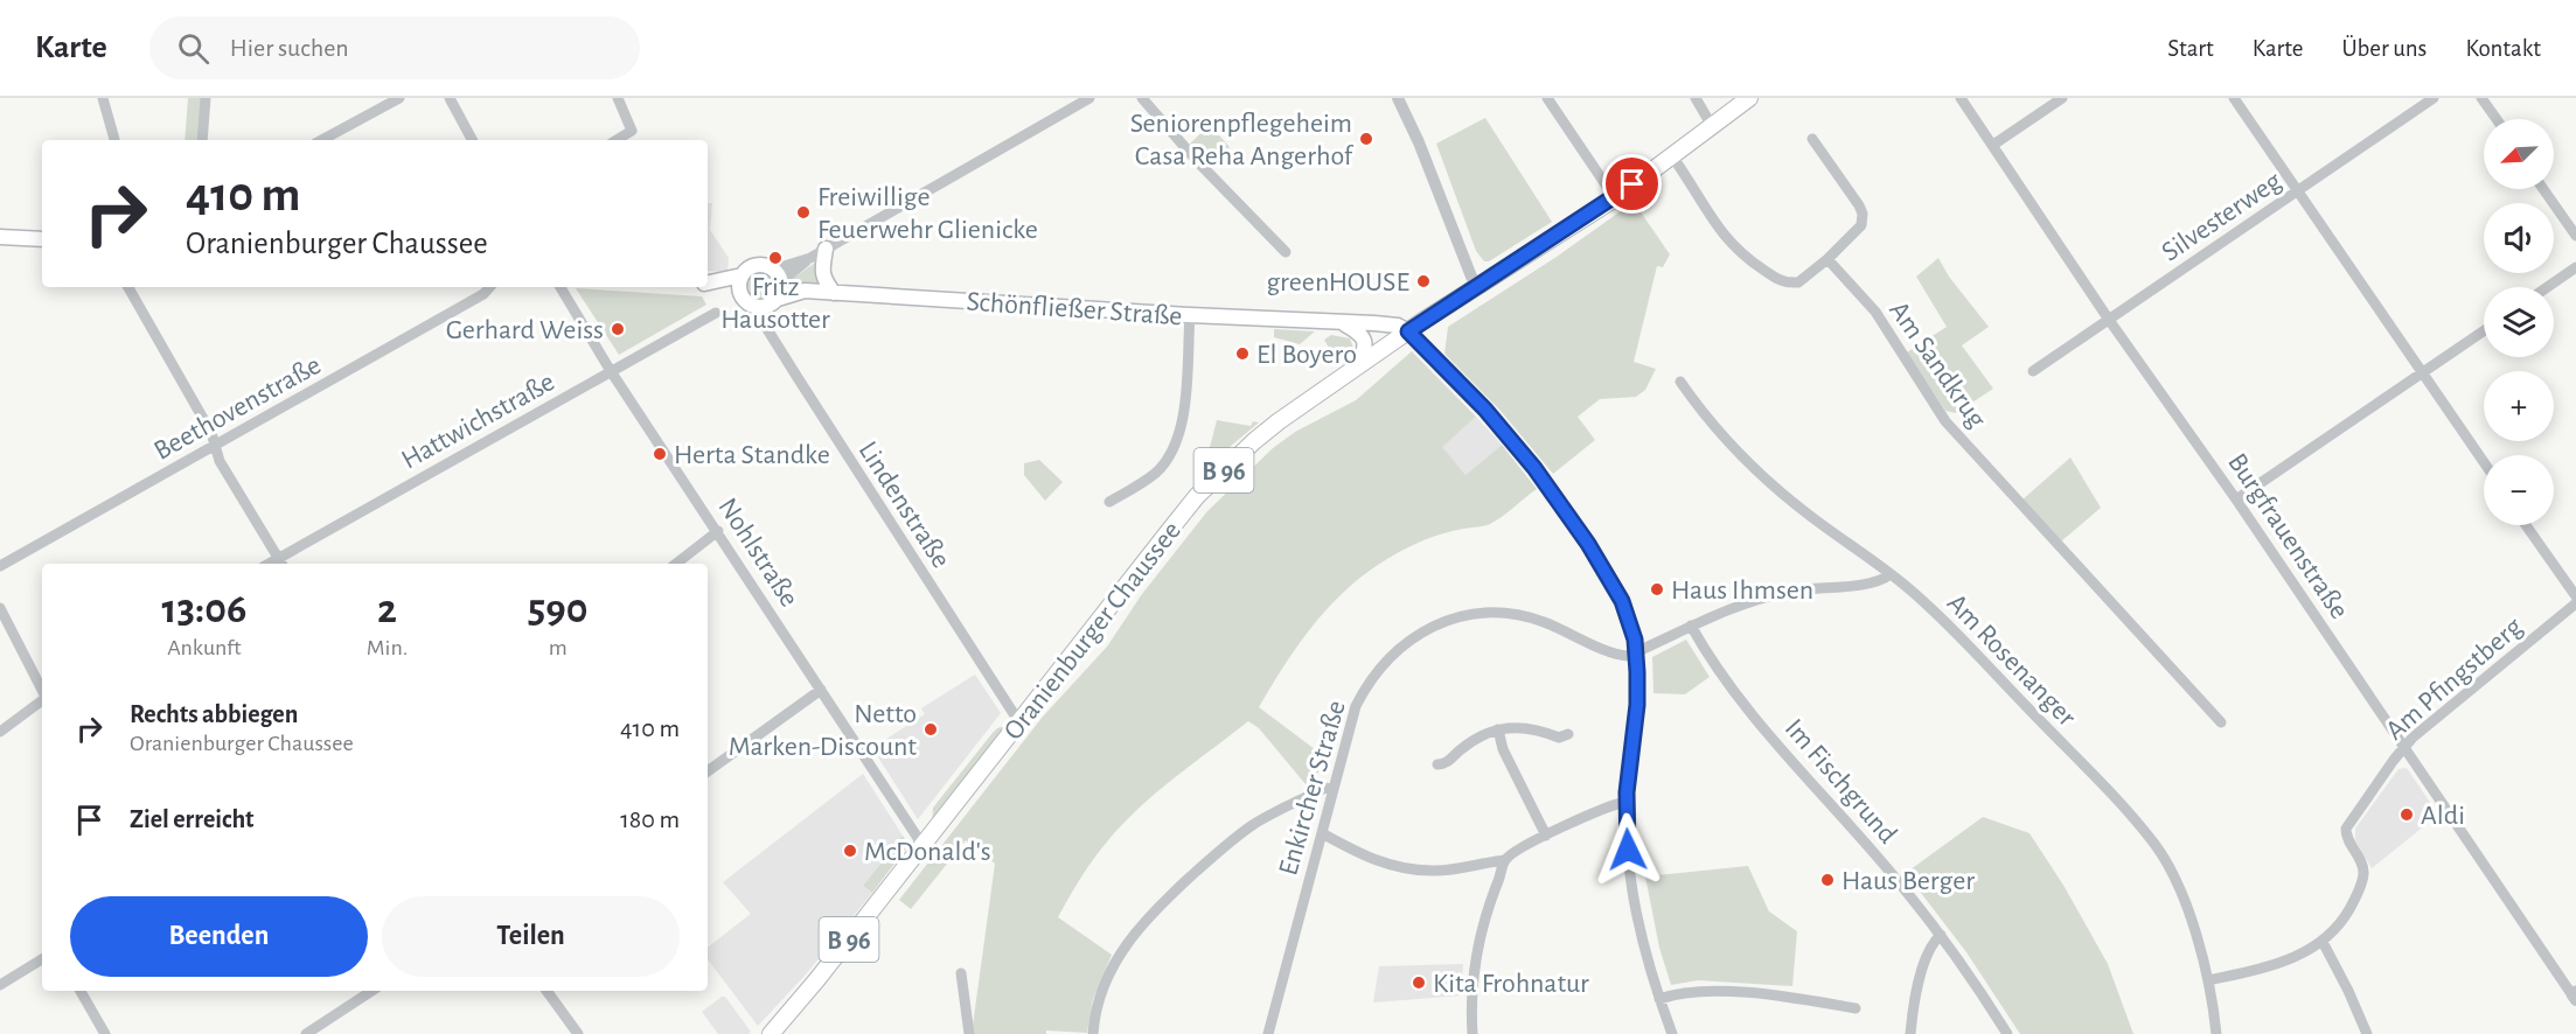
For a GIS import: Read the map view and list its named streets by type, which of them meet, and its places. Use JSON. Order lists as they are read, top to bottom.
{
  "streets": {
    "main road": ["Schönfließer Straße", "B 96", "Oranienburger Chaussee"],
    "street": [
      "Silvesterweg",
      "Am Sandkrug",
      "Beethovenstraße",
      "Hattwichstraße",
      "Lindenstraße",
      "Burgfrauenstraße",
      "Nohlstraße",
      "Am Rosenanger",
      "Am Pfingstberg",
      "Im Fischgrund",
      "Enkircher Straße"
    ]
  },
  "crossings": [
    ["Silvesterweg", "Burgfrauenstraße"],
    ["Schönfließer Straße", "Lindenstraße"],
    ["Schönfließer Straße", "Oranienburger Chaussee"],
    ["Hattwichstraße", "Nohlstraße"],
    ["Lindenstraße", "Oranienburger Chaussee"],
    ["Burgfrauenstraße", "Am Pfingstberg"],
    ["Nohlstraße", "Oranienburger Chaussee"],
    ["Am Rosenanger", "Am Pfingstberg"]
  ],
  "places": [
    "Seniorenpflegeheim Casa Reha Angerhof",
    "Freiwillige Feuerwehr Glienicke",
    "Fritz Hausotter",
    "greenHOUSE",
    "Gerhard Weiss",
    "El Boyero",
    "Herta Standke",
    "Haus Ihmsen",
    "Netto Marken-Discount",
    "Aldi",
    "McDonald's",
    "Haus Berger",
    "Kita Frohnatur"
  ],
  "north": "bottom left",
  "page": {
    "header": "Karte",
    "search": "Hier suchen",
    "nav": [
      "Start",
      "Karte",
      "Über uns",
      "Kontakt"
    ],
    "map_buttons": ["+", "−"],
    "turn": ["410 m", "Oranienburger Chaussee"],
    "eta": [
      "13:06",
      "Ankunft",
      "2",
      "Min.",
      "590",
      "m"
    ],
    "list": [
      {
        "name": "Rechts abbiegen",
        "note": "Oranienburger Chaussee",
        "value": "410 m"
      },
      {
        "name": "Ziel erreicht",
        "value": "180 m"
      }
    ],
    "buttons": ["Beenden", "Teilen"]
  }
}
